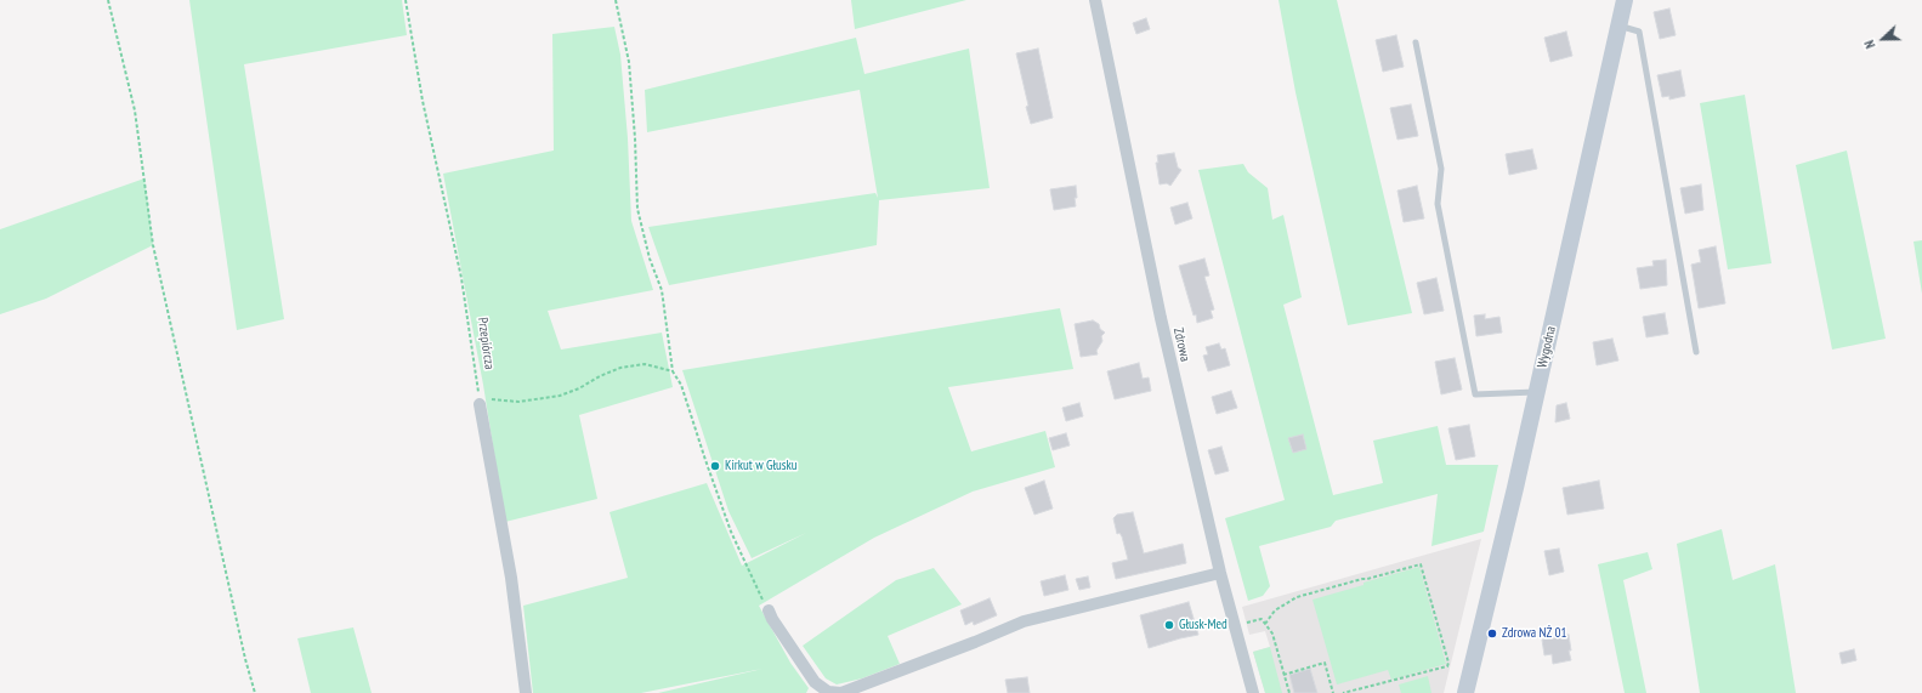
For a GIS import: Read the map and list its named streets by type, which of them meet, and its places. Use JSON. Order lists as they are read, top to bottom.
{
  "streets": {
    "street": ["Zdrowa", "Wygodna"],
    "path": ["Przepiórcza"]
  },
  "places": ["Kirkut w Głusku", "Głusk-Med", "Zdrowa NŻ 01"],
  "north": "left"
}
